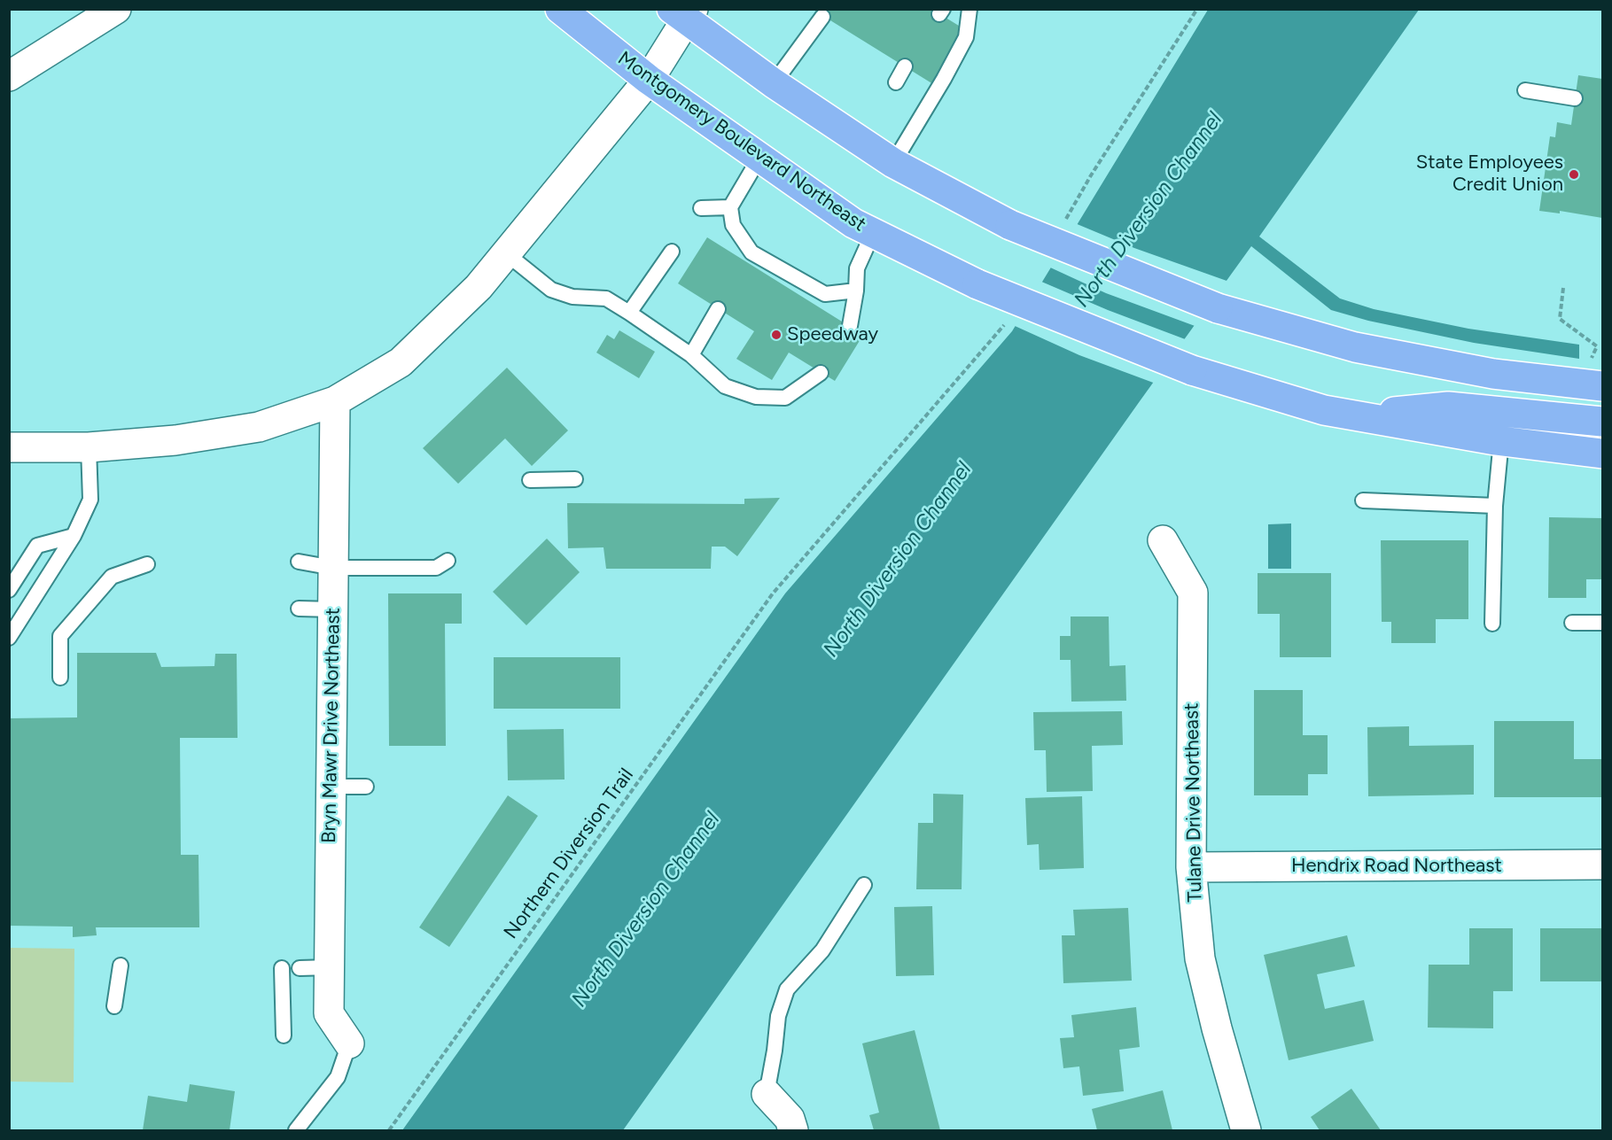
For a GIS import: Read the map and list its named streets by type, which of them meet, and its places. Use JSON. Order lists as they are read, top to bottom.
{
  "streets": {
    "main road": ["Montgomery Boulevard Northeast"],
    "street": ["Bryn Mawr Drive Northeast", "Tulane Drive Northeast", "Hendrix Road Northeast"],
    "path": ["Northern Diversion Trail"]
  },
  "crossings": [
    ["Tulane Drive Northeast", "Hendrix Road Northeast"]
  ],
  "water": ["North Diversion Channel"],
  "places": ["State Employees Credit Union", "Speedway"]
}
